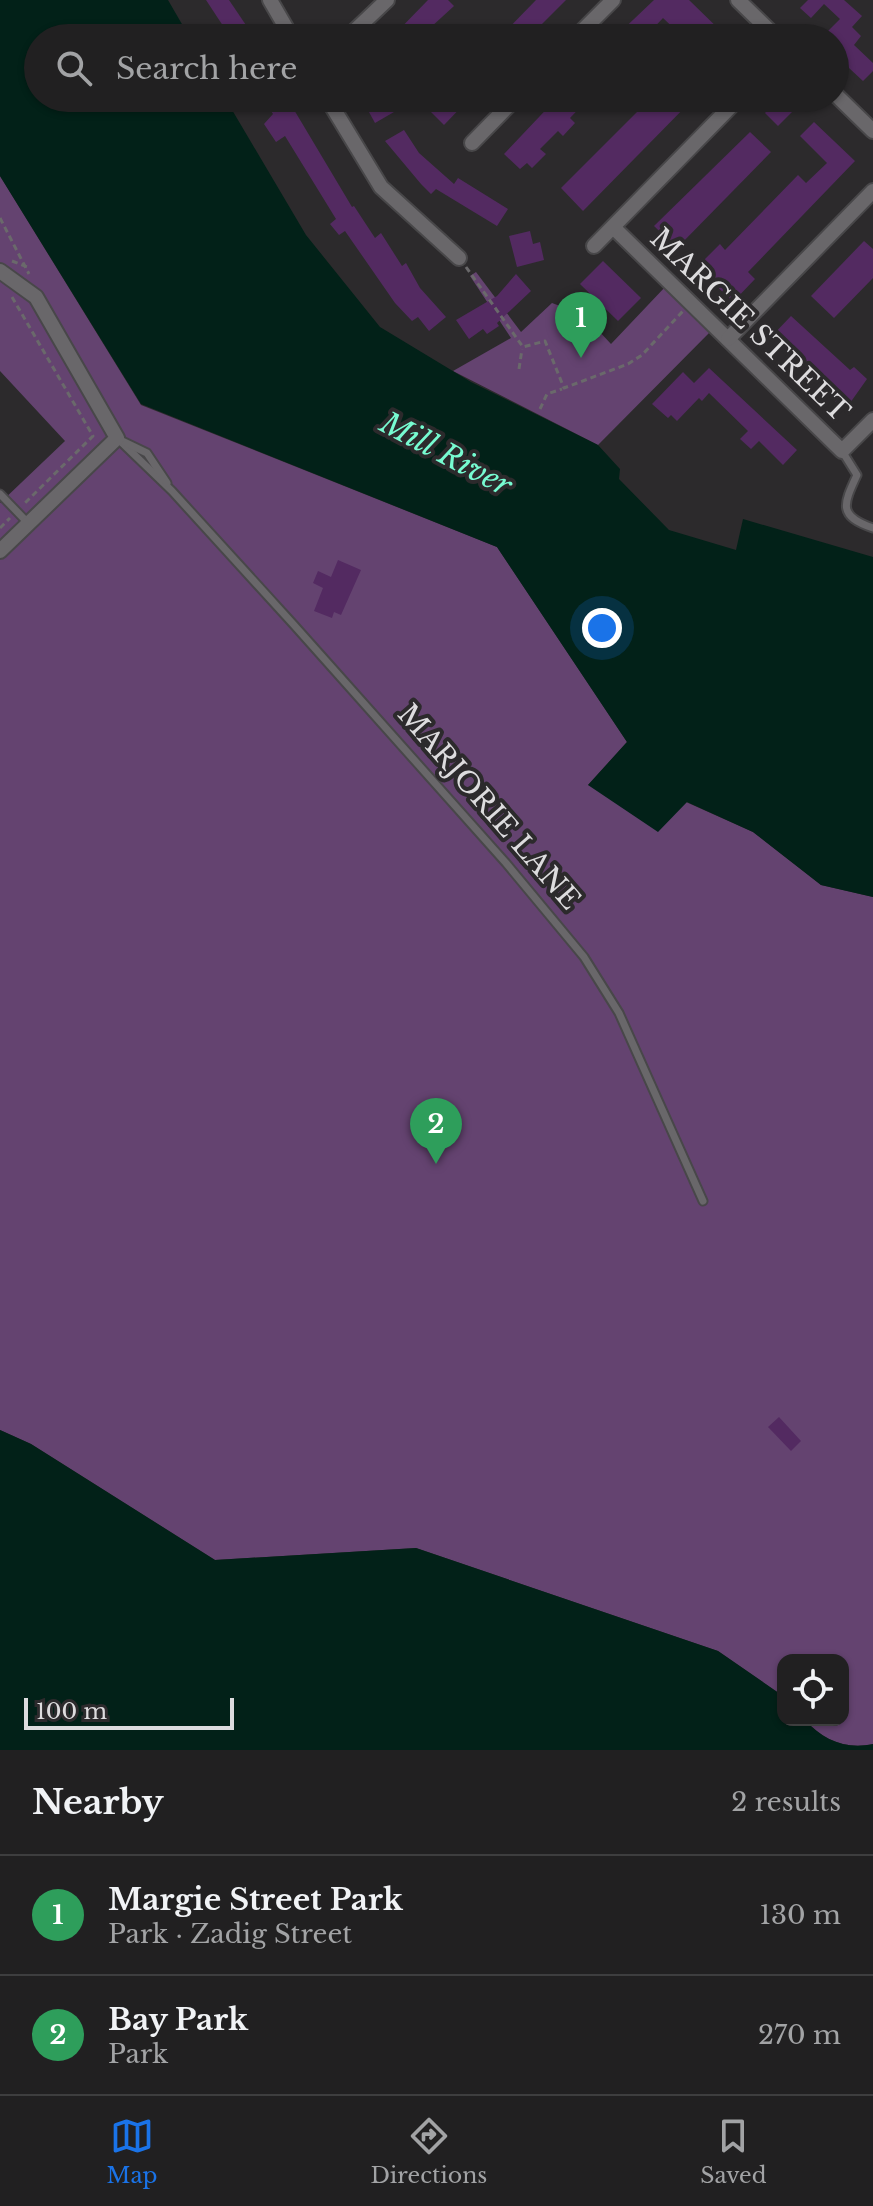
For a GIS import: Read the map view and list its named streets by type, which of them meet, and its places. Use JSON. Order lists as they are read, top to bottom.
{
  "streets": {
    "street": ["MARGIE STREET", "MARJORIE LANE"]
  },
  "water": ["Mill River"],
  "scale_bar": "100 m",
  "page": {
    "search": "Search here",
    "pins": ["1", "2"],
    "scale": "100 m",
    "heading": ["Nearby", "2 results"],
    "list": [
      {
        "mark": "1",
        "name": "Margie Street Park",
        "note": "Park · Zadig Street",
        "value": "130 m"
      },
      {
        "mark": "2",
        "name": "Bay Park",
        "note": "Park",
        "value": "270 m"
      }
    ],
    "nav": ["Map", "Directions", "Saved"]
  }
}
